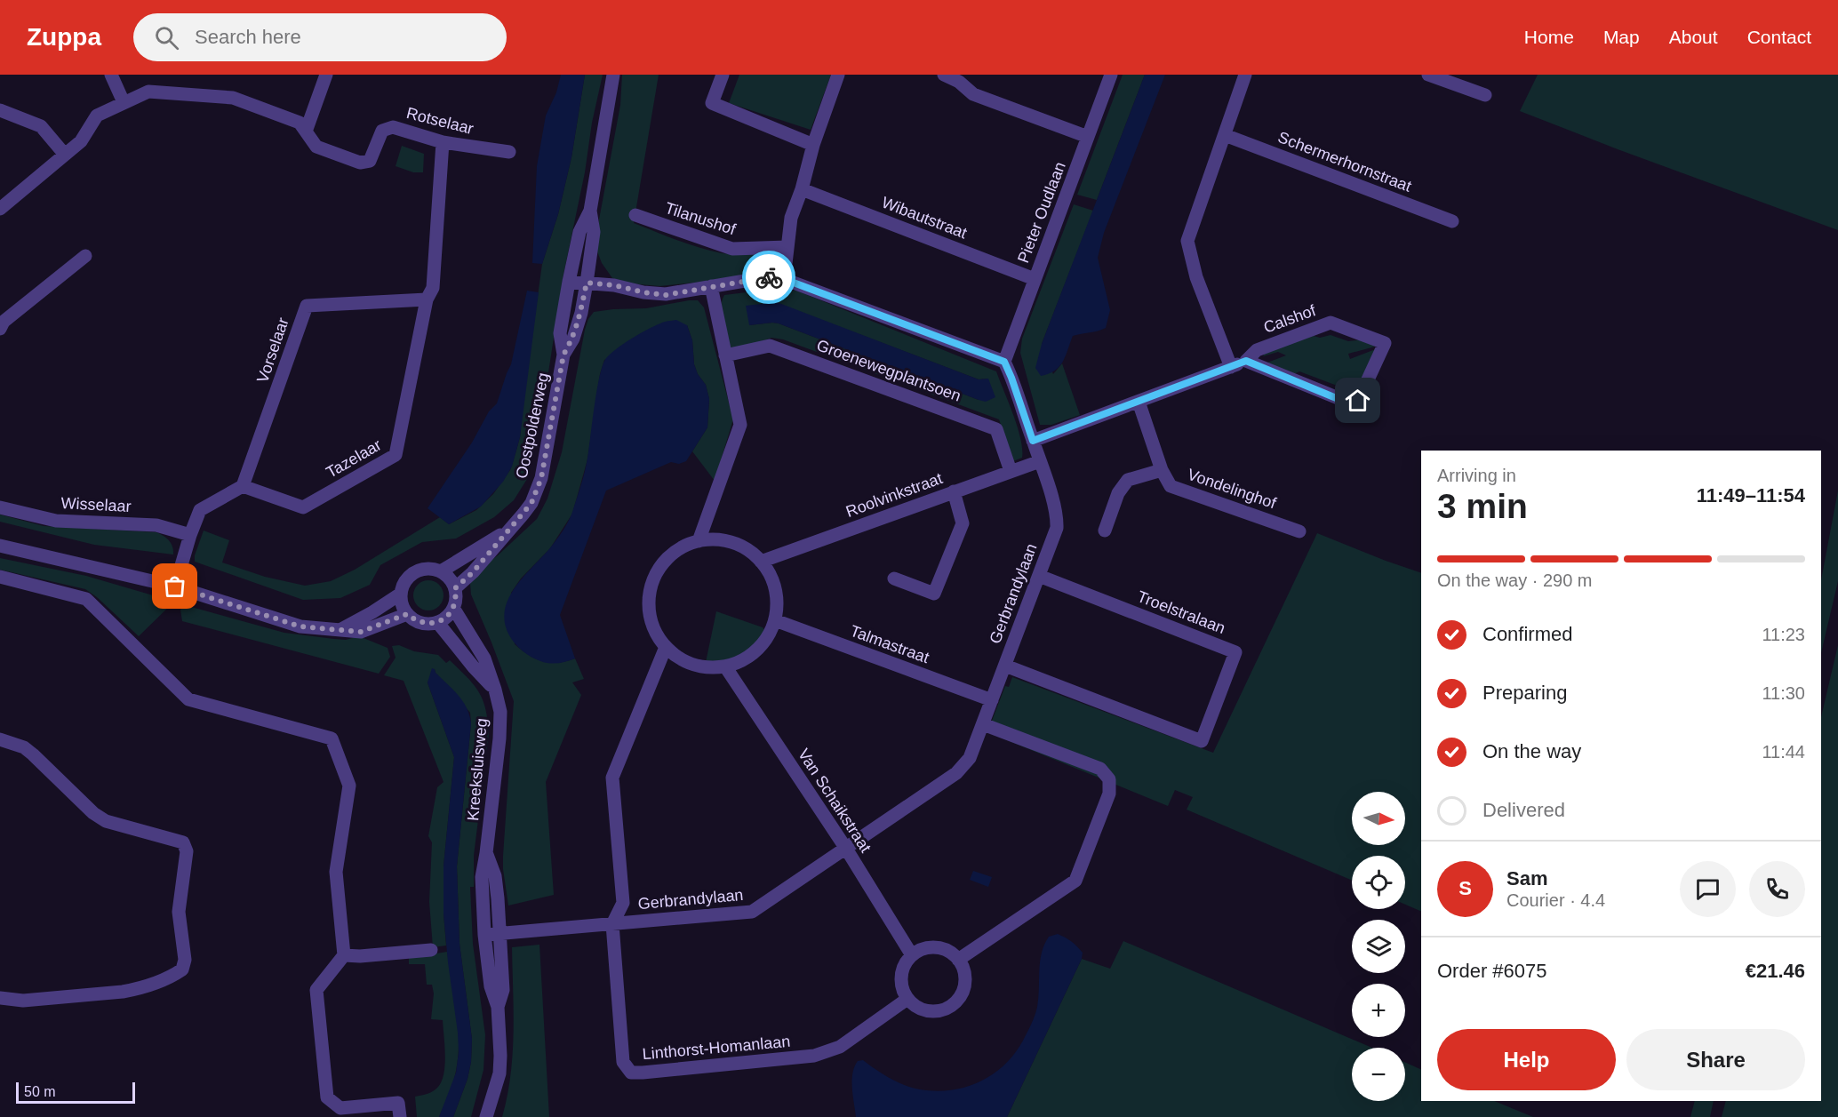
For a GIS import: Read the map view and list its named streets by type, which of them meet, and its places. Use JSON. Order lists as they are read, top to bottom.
{
  "streets": {
    "street": [
      "Rotselaar",
      "Schermerhornstraat",
      "Pieter Oudlaan",
      "Wibautstraat",
      "Tilanushof",
      "Calshof",
      "Vorselaar",
      "Groenewegplantsoen",
      "Oostpolderweg",
      "Tazelaar",
      "Vondelinghof",
      "Roolvinkstraat",
      "Wisselaar",
      "Gerbrandylaan",
      "Troelstralaan",
      "Talmastraat",
      "Kreeksluisweg",
      "Van Schaikstraat",
      "Linthorst-Homanlaan"
    ]
  },
  "crossings": [
    ["Pieter Oudlaan", "Wibautstraat"],
    ["Pieter Oudlaan", "Gerbrandylaan"],
    ["Calshof", "Vondelinghof"],
    ["Calshof", "Gerbrandylaan"],
    ["Vorselaar", "Tazelaar"],
    ["Groenewegplantsoen", "Roolvinkstraat"],
    ["Oostpolderweg", "Kreeksluisweg"],
    ["Roolvinkstraat", "Gerbrandylaan"],
    ["Roolvinkstraat", "Talmastraat"],
    ["Roolvinkstraat", "Van Schaikstraat"],
    ["Gerbrandylaan", "Troelstralaan"],
    ["Gerbrandylaan", "Talmastraat"],
    ["Gerbrandylaan", "Kreeksluisweg"],
    ["Gerbrandylaan", "Van Schaikstraat"],
    ["Gerbrandylaan", "Linthorst-Homanlaan"],
    ["Talmastraat", "Van Schaikstraat"],
    ["Van Schaikstraat", "Linthorst-Homanlaan"]
  ],
  "scale_bar": "50 m",
  "north": "right",
  "page": {
    "header": "Zuppa",
    "search": "Search here",
    "nav": [
      "Home",
      "Map",
      "About",
      "Contact"
    ],
    "heading": ["3 min", "Arriving in", "11:49–11:54"],
    "panel": [
      "Sam",
      "Courier · 4.4",
      "Order #6075",
      "€21.46"
    ],
    "bar": "On the way · 290 m",
    "list": [
      ["Confirmed", "11:23"],
      ["Preparing", "11:30"],
      ["On the way", "11:44"],
      "Delivered"
    ],
    "map_buttons": ["+", "−"],
    "round": "S",
    "buttons": ["Help", "Share"],
    "scale": "50 m"
  }
}
